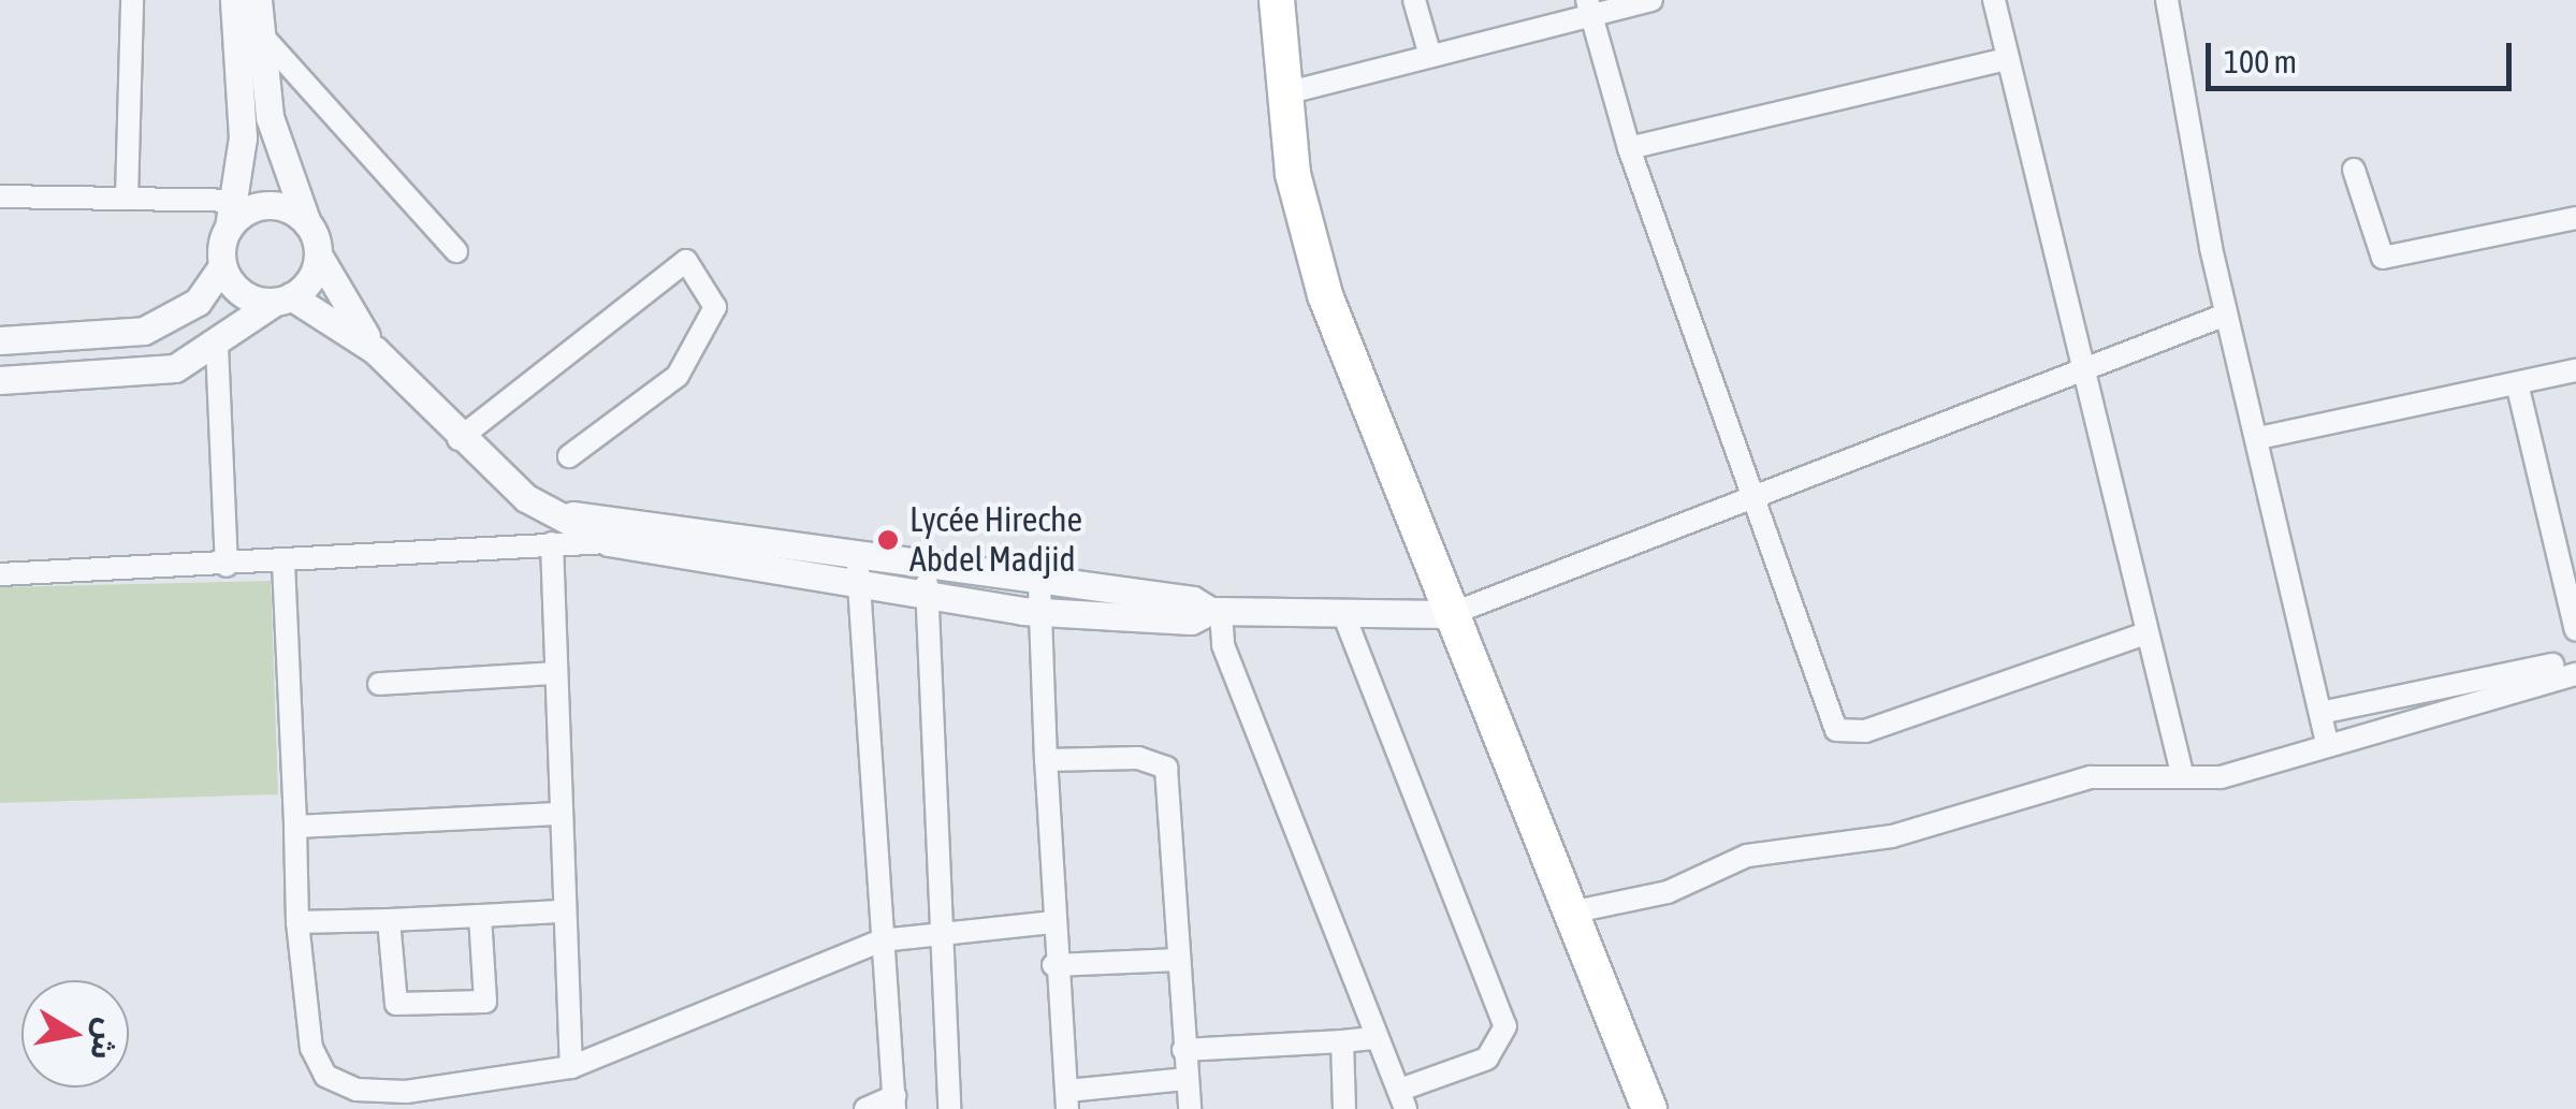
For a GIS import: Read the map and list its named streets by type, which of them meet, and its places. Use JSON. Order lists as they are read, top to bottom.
{
  "places": ["Lycée Hireche Abdel Madjid"],
  "scale_bar": "100 m",
  "north": "right"
}
